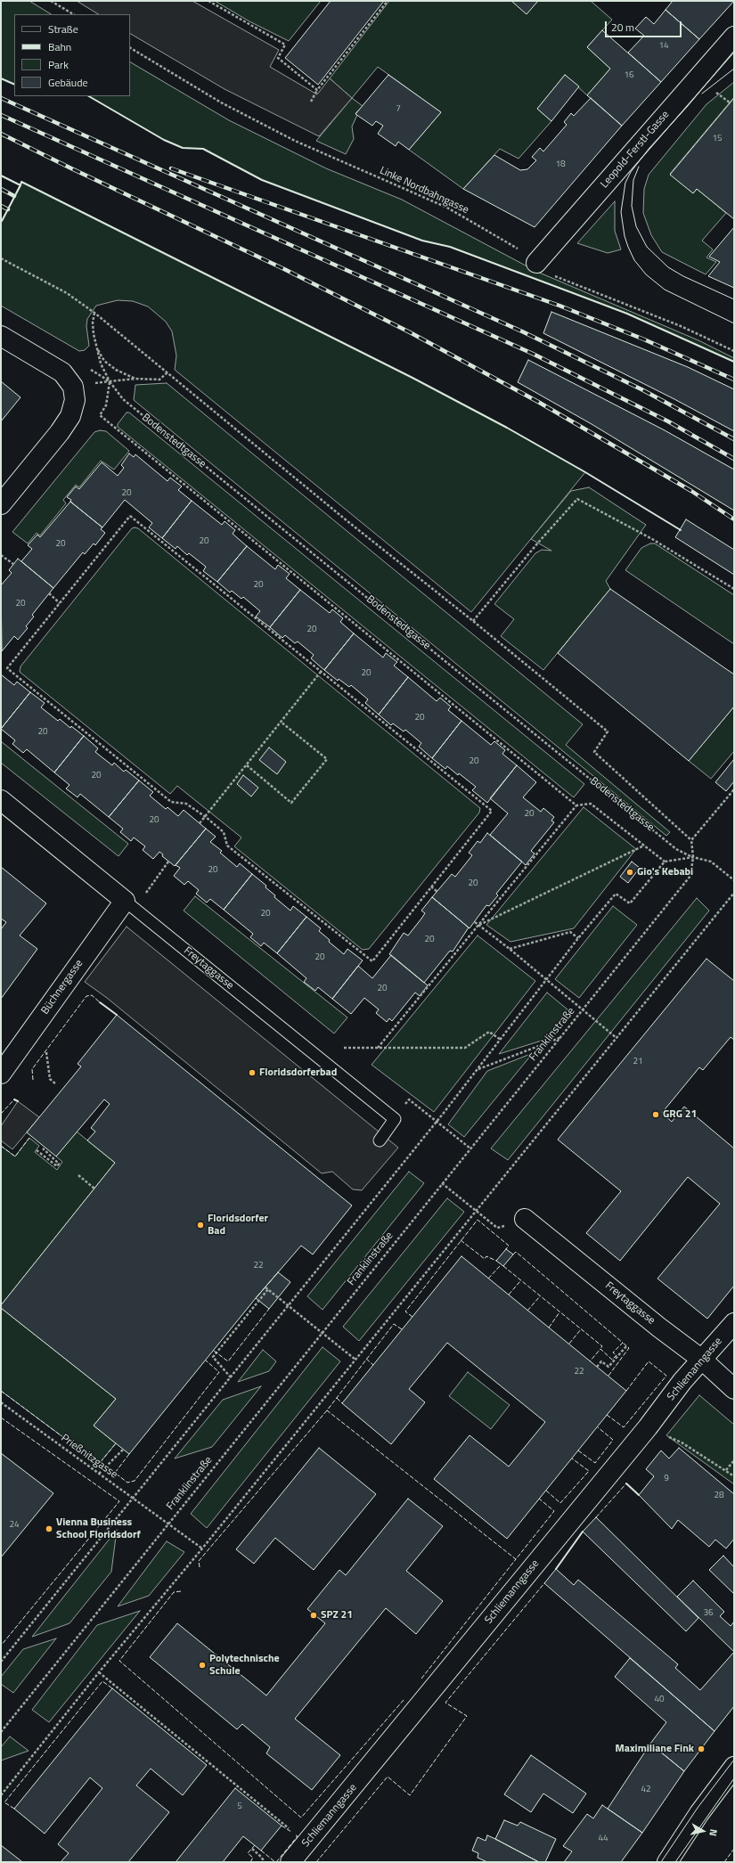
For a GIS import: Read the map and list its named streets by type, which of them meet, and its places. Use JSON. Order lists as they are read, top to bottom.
{
  "streets": {
    "street": [
      "Leopold-Ferstl-Gasse",
      "Freytaggasse",
      "Büchnergasse",
      "Schliemanngasse"
    ],
    "path": [
      "Linke Nordbahngasse",
      "Bodenstedtgasse",
      "Franklinstraße",
      "Prießnitzgasse"
    ]
  },
  "crossings": [
    ["Leopold-Ferstl-Gasse", "Linke Nordbahngasse"],
    ["Bodenstedtgasse", "Franklinstraße"],
    ["Freytaggasse", "Büchnergasse"],
    ["Freytaggasse", "Schliemanngasse"],
    ["Franklinstraße", "Prießnitzgasse"]
  ],
  "places": [
    "Gio's Kebabi",
    "Floridsdorferbad",
    "GRG 21",
    "Floridsdorfer Bad",
    "Vienna Business School Floridsdorf",
    "SPZ 21",
    "Polytechnische Schule",
    "Maximiliane Fink"
  ],
  "house_numbers": [
    "14",
    "16",
    "7",
    "15",
    "18",
    "20",
    "20",
    "20",
    "20",
    "20",
    "20",
    "20",
    "20",
    "20",
    "20",
    "20",
    "20",
    "20",
    "20",
    "20",
    "20",
    "20",
    "20",
    "20",
    "21",
    "22",
    "22",
    "9",
    "28",
    "24",
    "36",
    "40",
    "42",
    "5",
    "44"
  ],
  "legend": [
    "Straße",
    "Bahn",
    "Park",
    "Gebäude"
  ],
  "scale_bar": "20 m",
  "north": "right"
}
